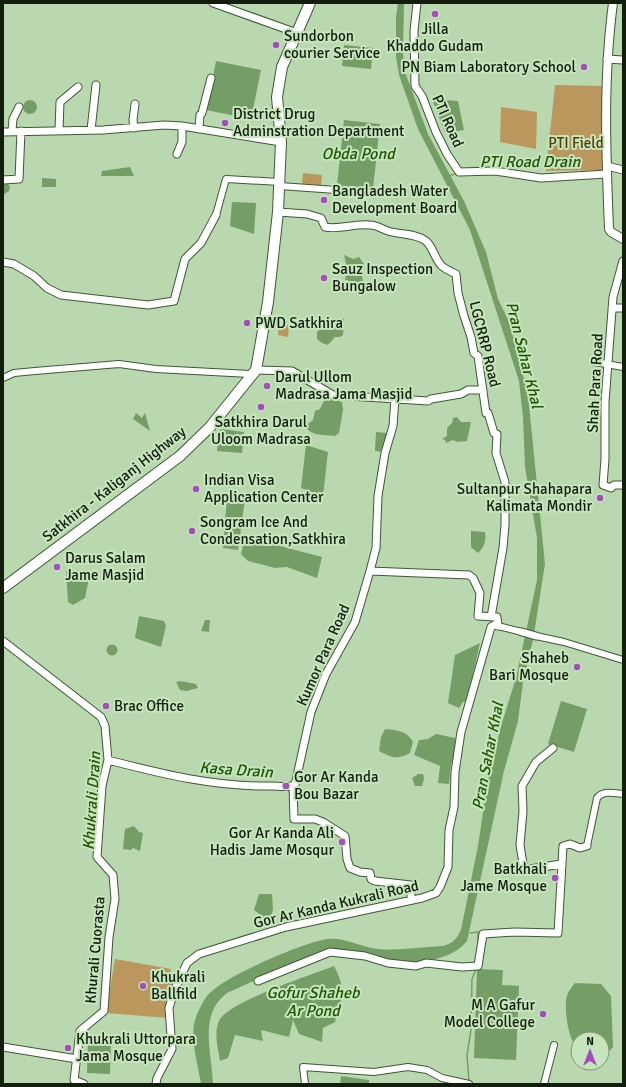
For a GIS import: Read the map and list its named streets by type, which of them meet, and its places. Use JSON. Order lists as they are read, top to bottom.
{
  "streets": {
    "highway": ["Satkhira - Kaliganj Highway"],
    "street": [
      "PTI Road",
      "LGCRRP Road",
      "Shah Para Road",
      "Kumor Para Road",
      "Gor Ar Kanda Kukrali Road",
      "Khurali Cuorasta"
    ]
  },
  "crossings": [
    ["LGCRRP Road", "Satkhira - Kaliganj Highway"]
  ],
  "water": [
    "Obda Pond",
    "PTI Road Drain",
    "Pran Sahar Khal",
    "Kasa Drain",
    "Khukrali Drain",
    "Gofur Shaheb Ar Pond"
  ],
  "parks": ["PTI Field"],
  "places": [
    "Jilla Khaddo Gudam",
    "Sundorbon courier Service",
    "PN Biam Laboratory School",
    "District Drug Adminstration Department",
    "Bangladesh Water Development Board",
    "Sauz Inspection Bungalow",
    "PWD Satkhira",
    "Darul Ullom Madrasa Jama Masjid",
    "Satkhira Darul Uloom Madrasa",
    "Indian Visa Application Center",
    "Sultanpur Shahapara Kalimata Mondir",
    "Songram Ice And Condensation,Satkhira",
    "Darus Salam Jame Masjid",
    "Shaheb Bari Mosque",
    "Brac Office",
    "Gor Ar Kanda Bou Bazar",
    "Gor Ar Kanda Ali Hadis Jame Mosqur",
    "Batkhali Jame Mosque",
    "Khukrali Ballfild",
    "M A Gafur Model College",
    "Khukrali Uttorpara Jama Mosque"
  ],
  "north": "top"
}
